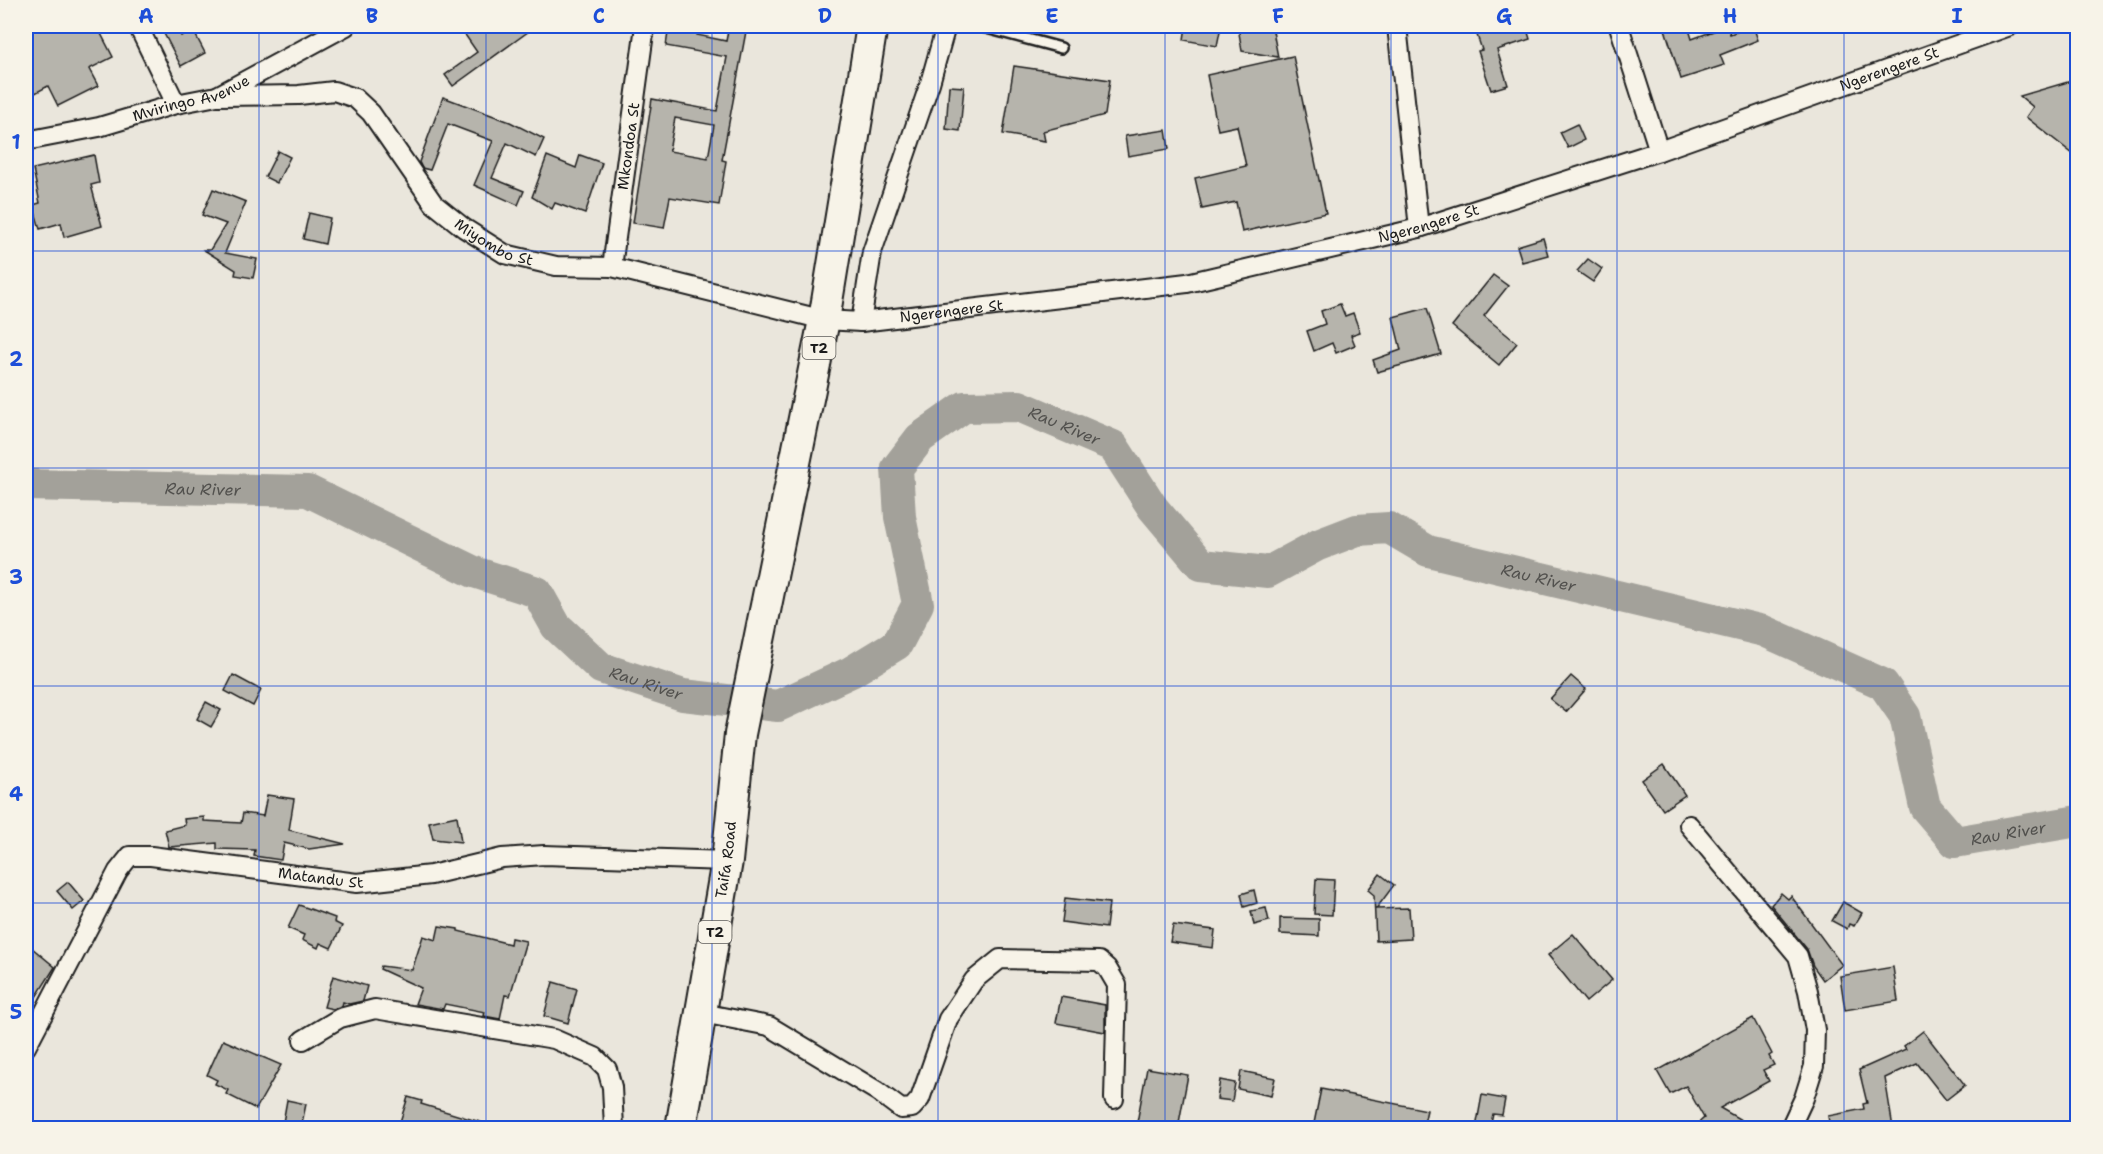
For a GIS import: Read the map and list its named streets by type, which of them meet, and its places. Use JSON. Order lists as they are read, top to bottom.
{
  "streets": {
    "highway": ["T2", "Taifa Road"],
    "street": [
      "Ngerengere St",
      "Mviringo Avenue",
      "Mkondoa St",
      "Miyombo St",
      "Matandu St"
    ]
  },
  "crossings": [
    ["Ngerengere St", "Miyombo St"],
    ["Ngerengere St", "T2"],
    ["Ngerengere St", "Taifa Road"],
    ["Mviringo Avenue", "Miyombo St"],
    ["Mkondoa St", "Miyombo St"],
    ["Miyombo St", "T2"],
    ["Miyombo St", "Taifa Road"],
    ["T2", "Taifa Road"],
    ["Taifa Road", "Matandu St"]
  ],
  "water": ["Rau River"],
  "grid": {
    "columns": [
      "A",
      "B",
      "C",
      "D",
      "E",
      "F",
      "G",
      "H",
      "I"
    ],
    "rows": [
      "1",
      "2",
      "3",
      "4",
      "5"
    ]
  }
}
